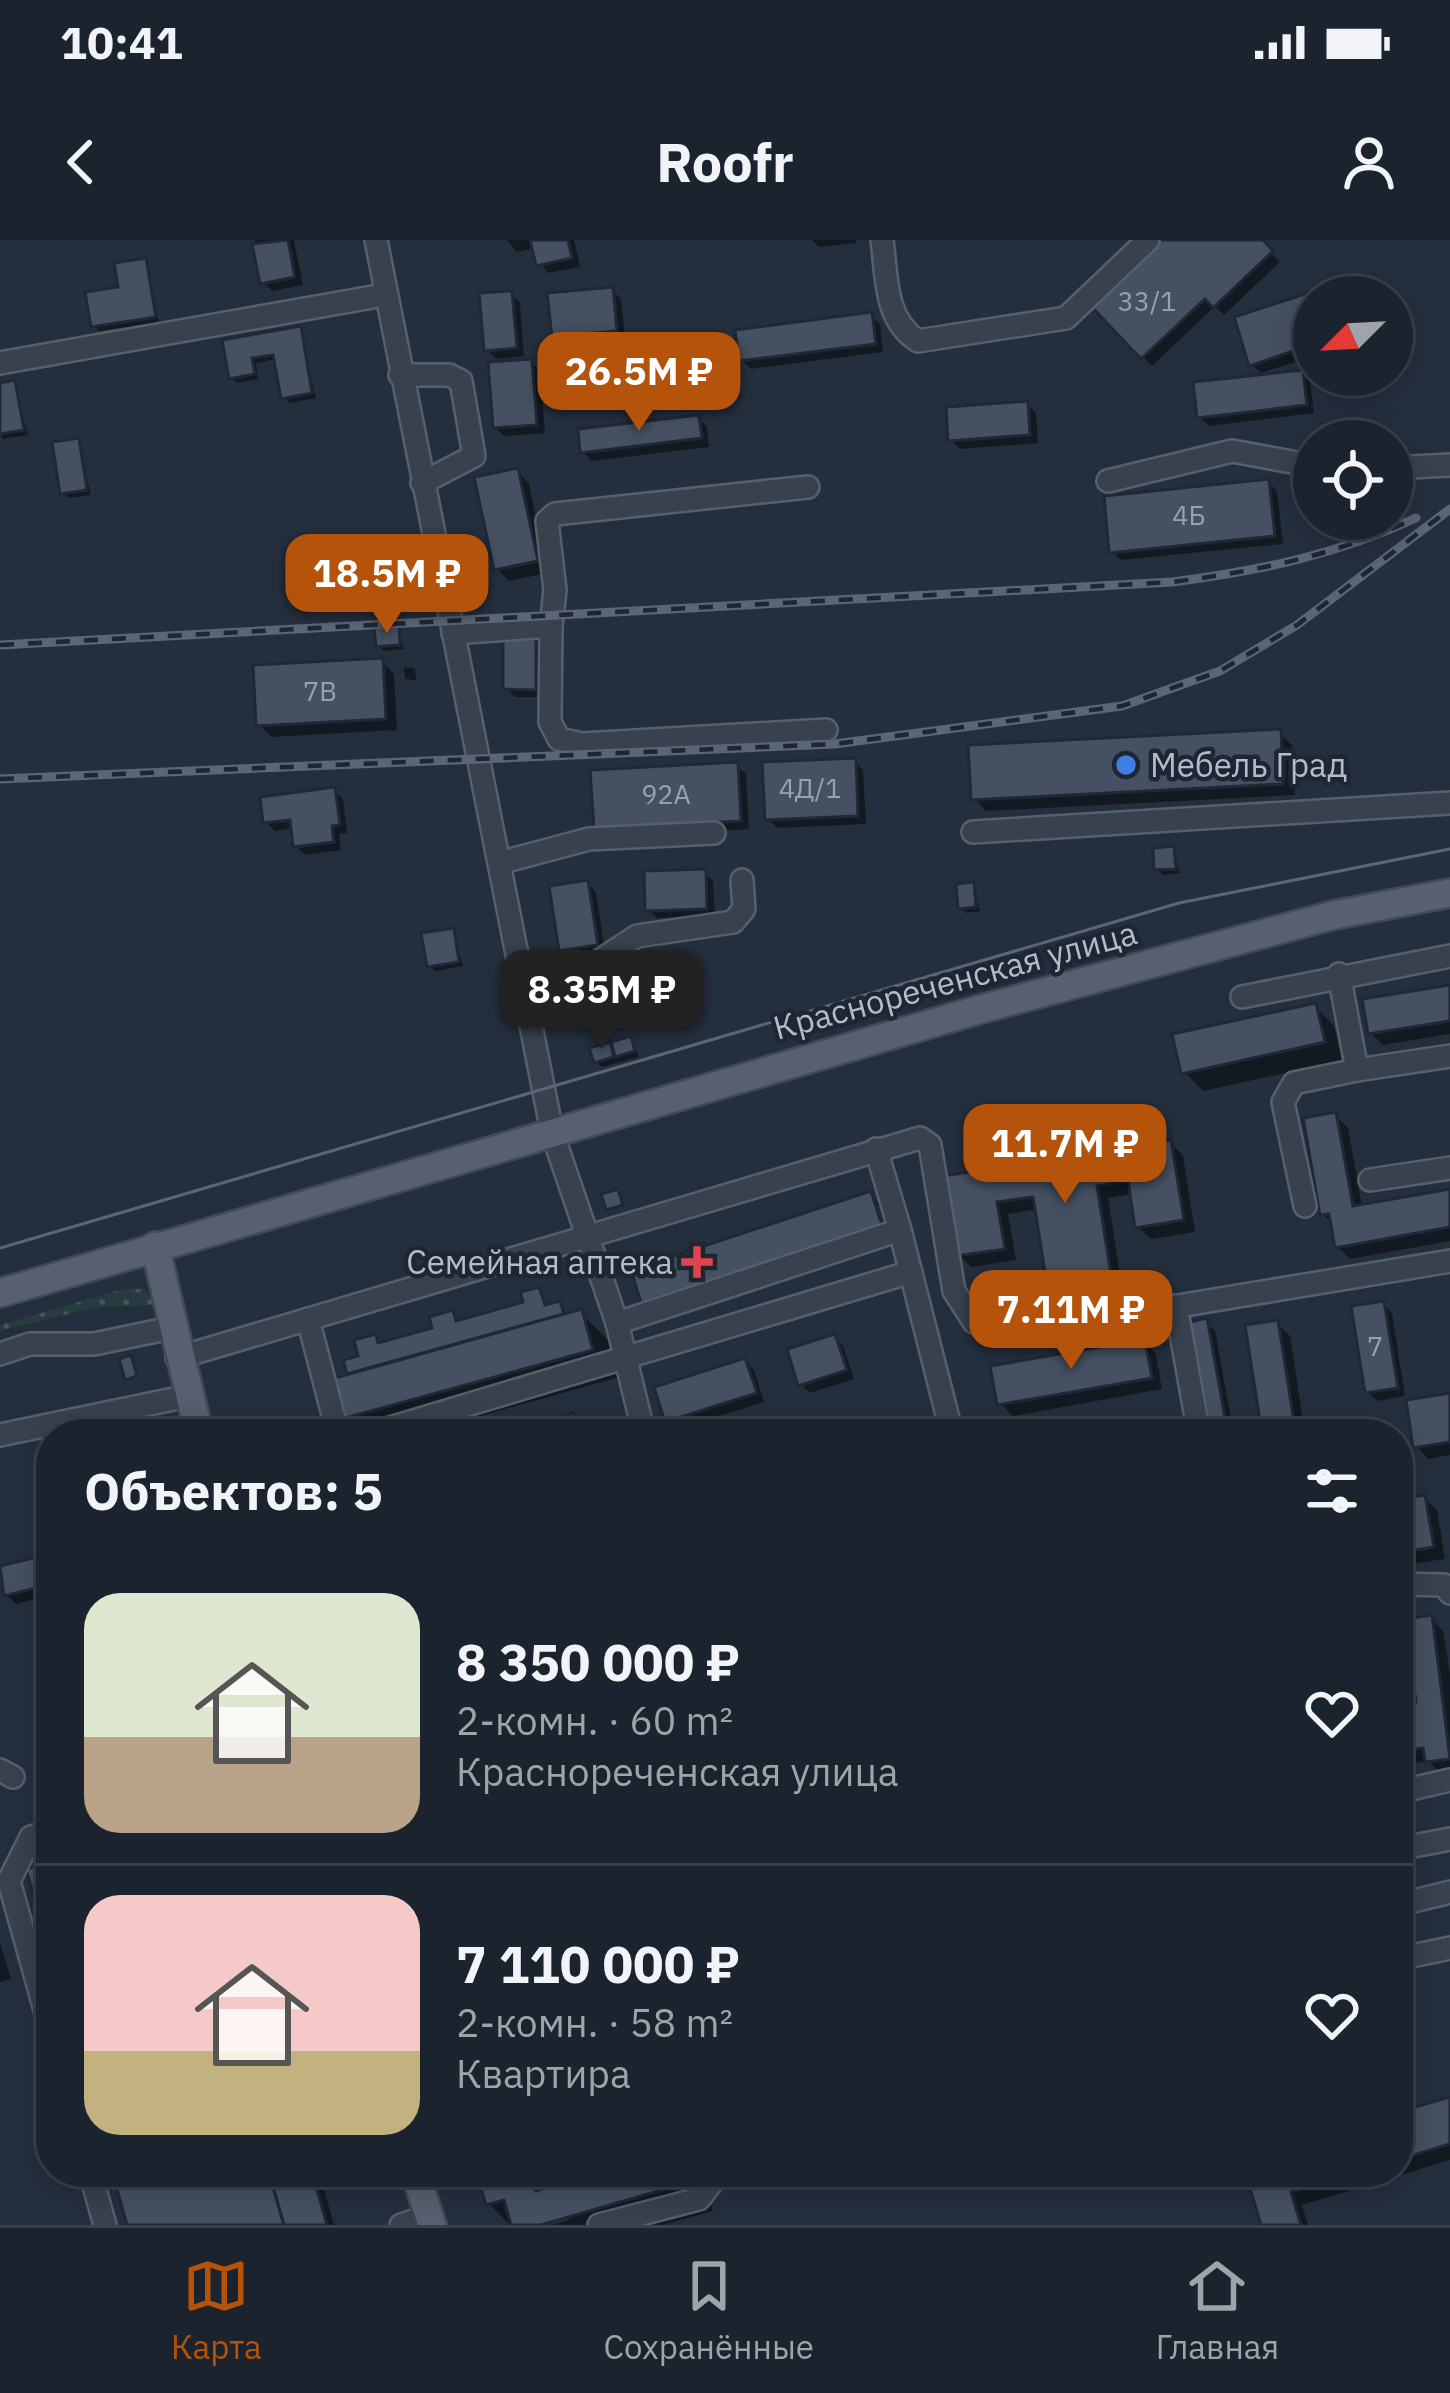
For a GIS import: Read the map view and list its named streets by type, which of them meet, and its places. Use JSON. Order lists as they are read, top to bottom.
{
  "streets": {
    "main road": ["Краснореченская улица"]
  },
  "places": {
    "other": ["Мебель Град"],
    "health": ["Семейная аптека"]
  },
  "house_numbers": [
    "33/1",
    "4Б",
    "7В",
    "4Д/1",
    "92А",
    "7"
  ],
  "north": "bottom left",
  "page": {
    "status": "10:41",
    "header": "Roofr",
    "price": [
      "26.5M ₽",
      "18.5M ₽",
      "8.35M ₽",
      "11.7M ₽",
      "7.11M ₽"
    ],
    "heading": "Объектов: 5",
    "list": [
      {
        "name": "8 350 000 ₽",
        "note": "2-комн. · 60 m² · Краснореченская улица"
      },
      {
        "name": "7 110 000 ₽",
        "note": "2-комн. · 58 m² · Квартира"
      }
    ],
    "tabs": ["Карта", "Сохранённые", "Главная"]
  }
}
